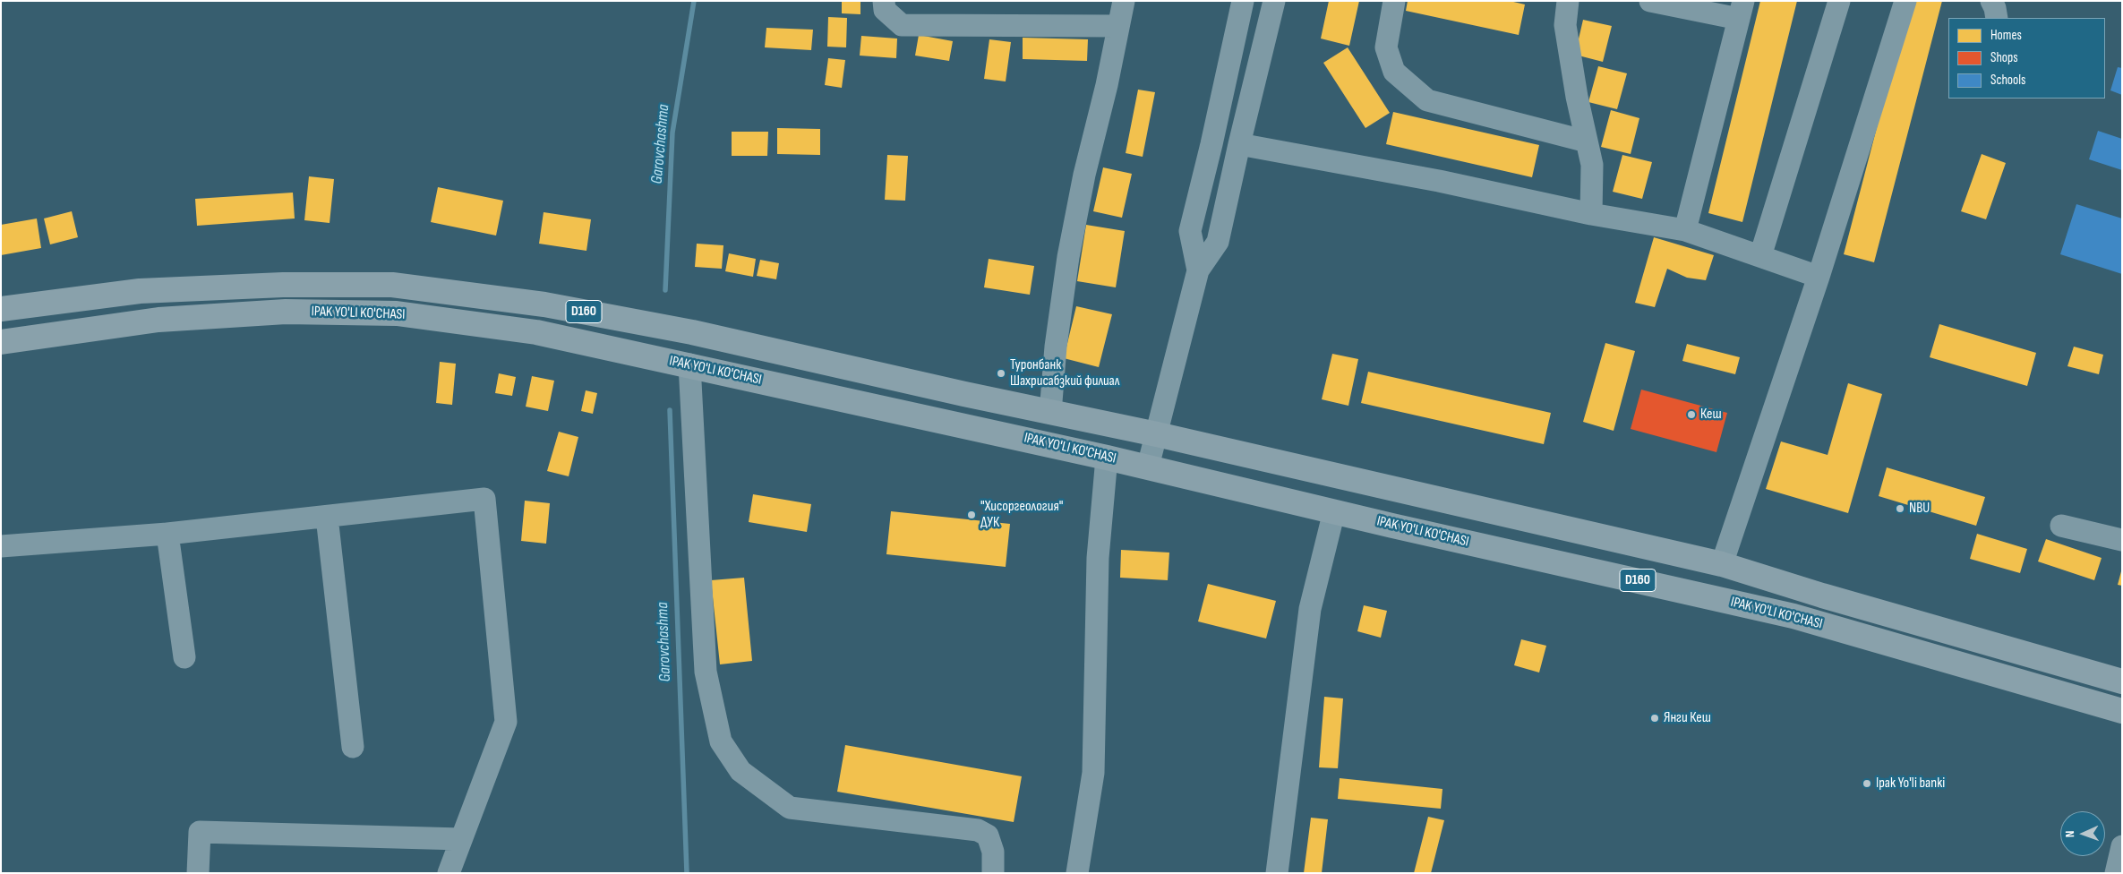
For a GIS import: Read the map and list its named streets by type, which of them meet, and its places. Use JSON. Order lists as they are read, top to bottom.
{
  "streets": {
    "main road": ["D160", "IPAK YO'LI KO'CHASI"]
  },
  "water": ["Garovchashma"],
  "places": [
    "Туронбанк Шахрисабзкий филиал",
    "Кеш",
    "NBU",
    "\"Хисоргеология\" ДУК",
    "Янги Кеш",
    "Ipak Yo'li banki"
  ],
  "legend": ["Homes", "Shops", "Schools"],
  "north": "left"
}
